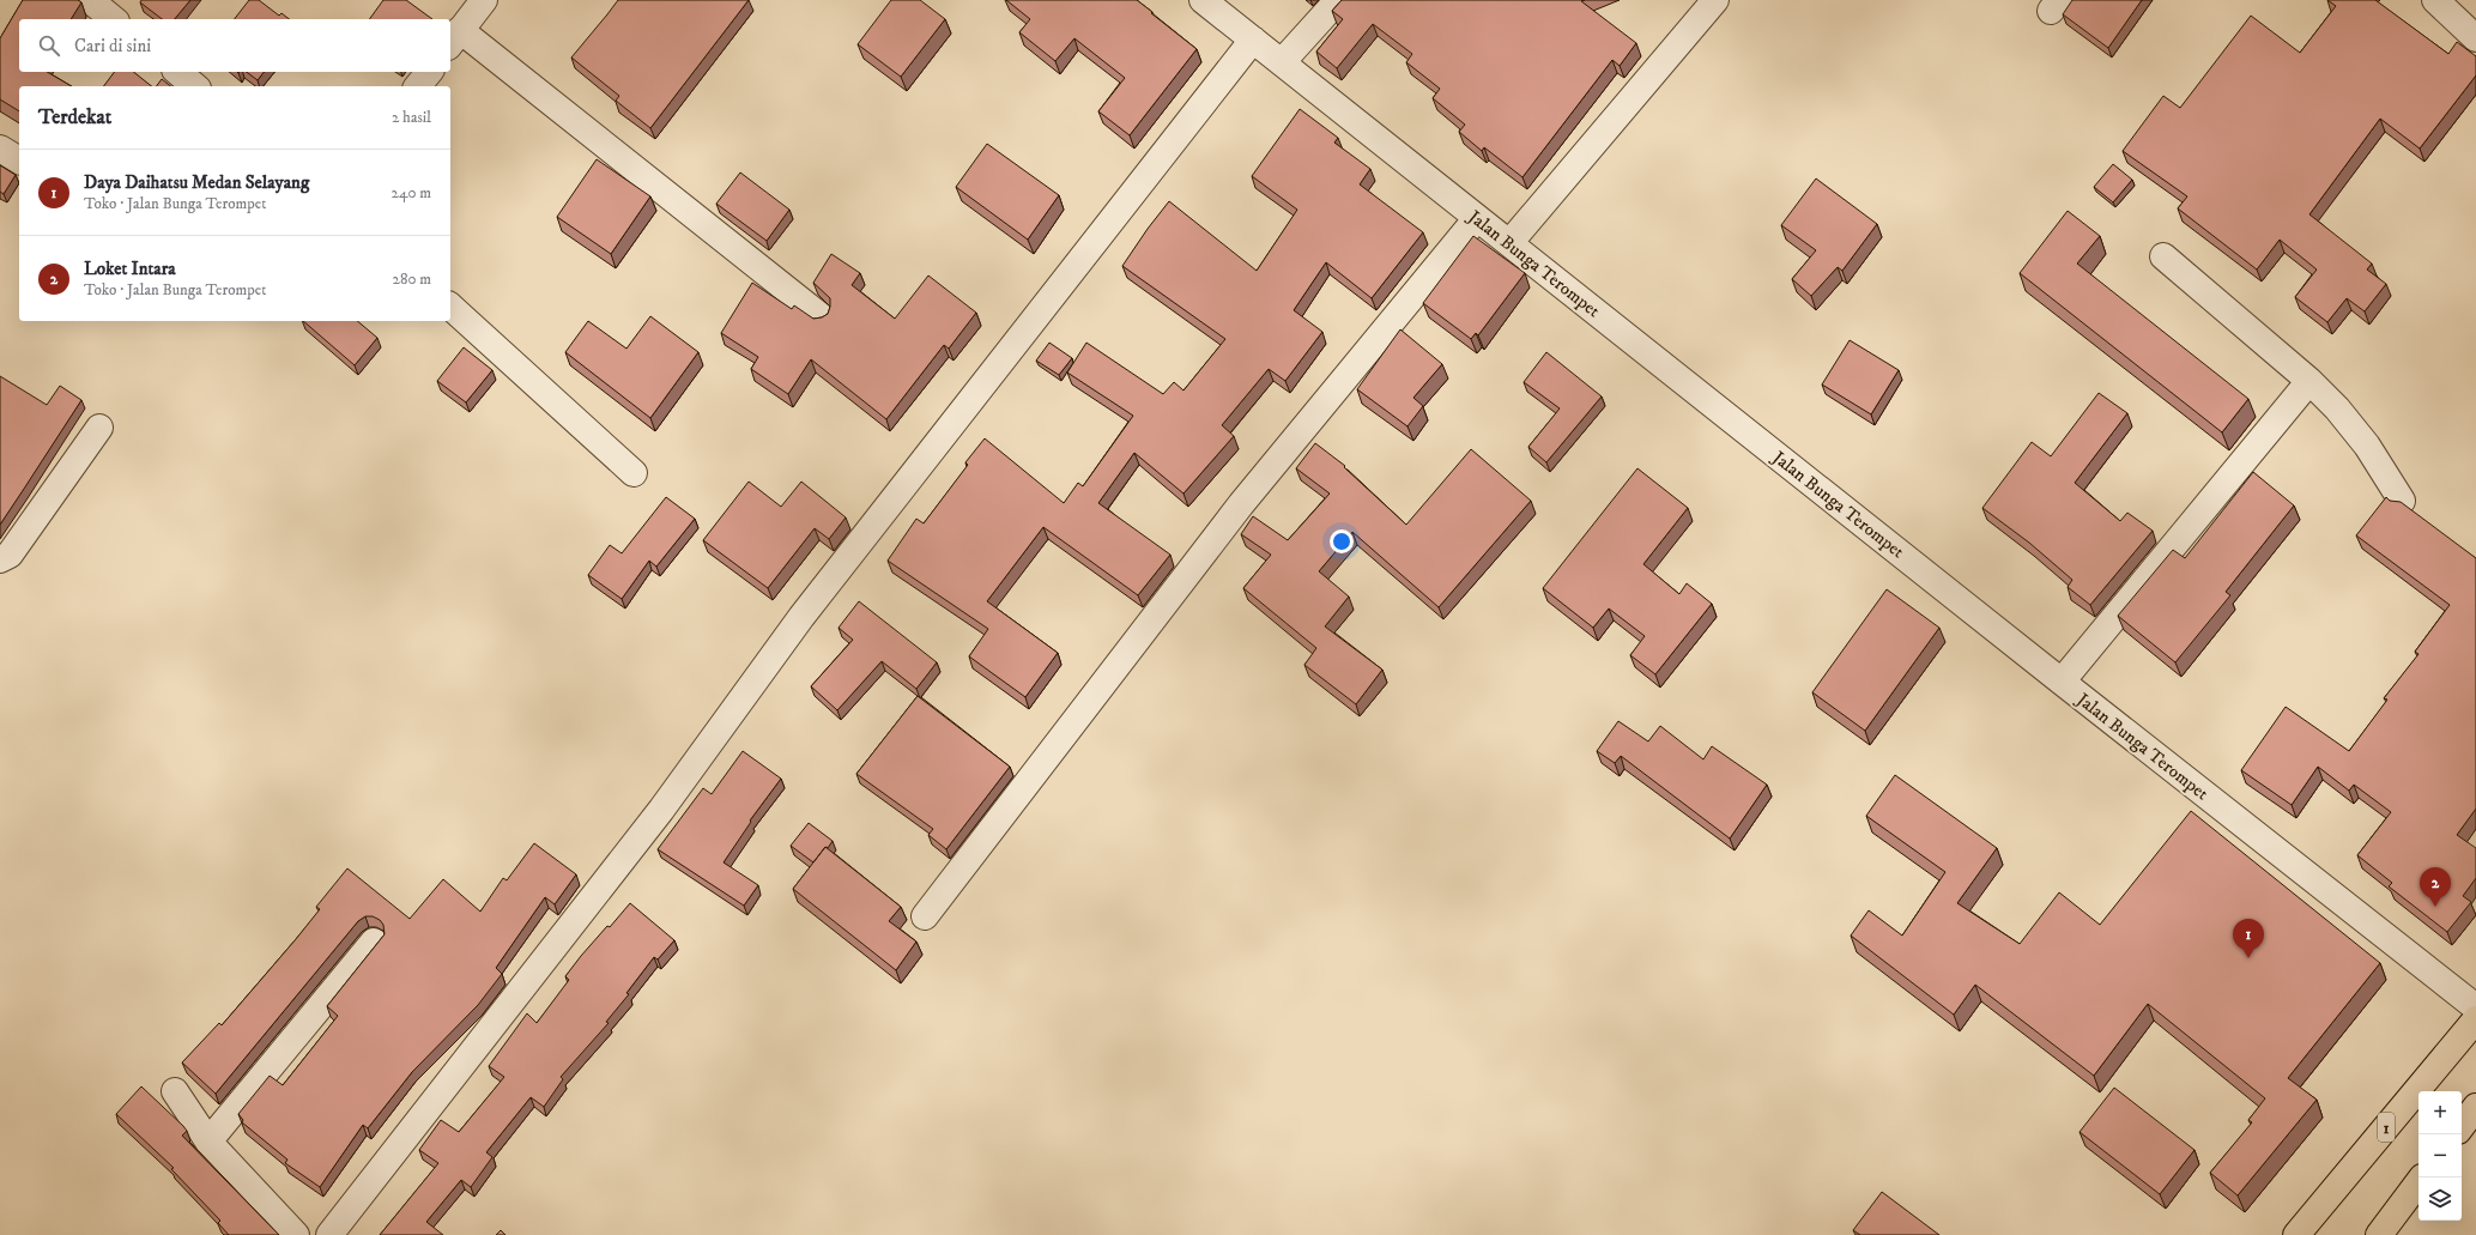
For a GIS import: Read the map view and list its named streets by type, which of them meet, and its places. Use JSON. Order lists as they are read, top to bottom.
{
  "streets": {
    "highway": ["1"],
    "street": ["Jalan Bunga Terompet"]
  },
  "page": {
    "search": "Cari di sini",
    "heading": ["Terdekat", "2 hasil"],
    "list": [
      {
        "mark": "1",
        "name": "Daya Daihatsu Medan Selayang",
        "note": "Toko · Jalan Bunga Terompet",
        "value": "240 m"
      },
      {
        "mark": "2",
        "name": "Loket Intara",
        "note": "Toko · Jalan Bunga Terompet",
        "value": "280 m"
      }
    ],
    "pins": ["2", "1"],
    "map_buttons": ["+", "−"]
  }
}
